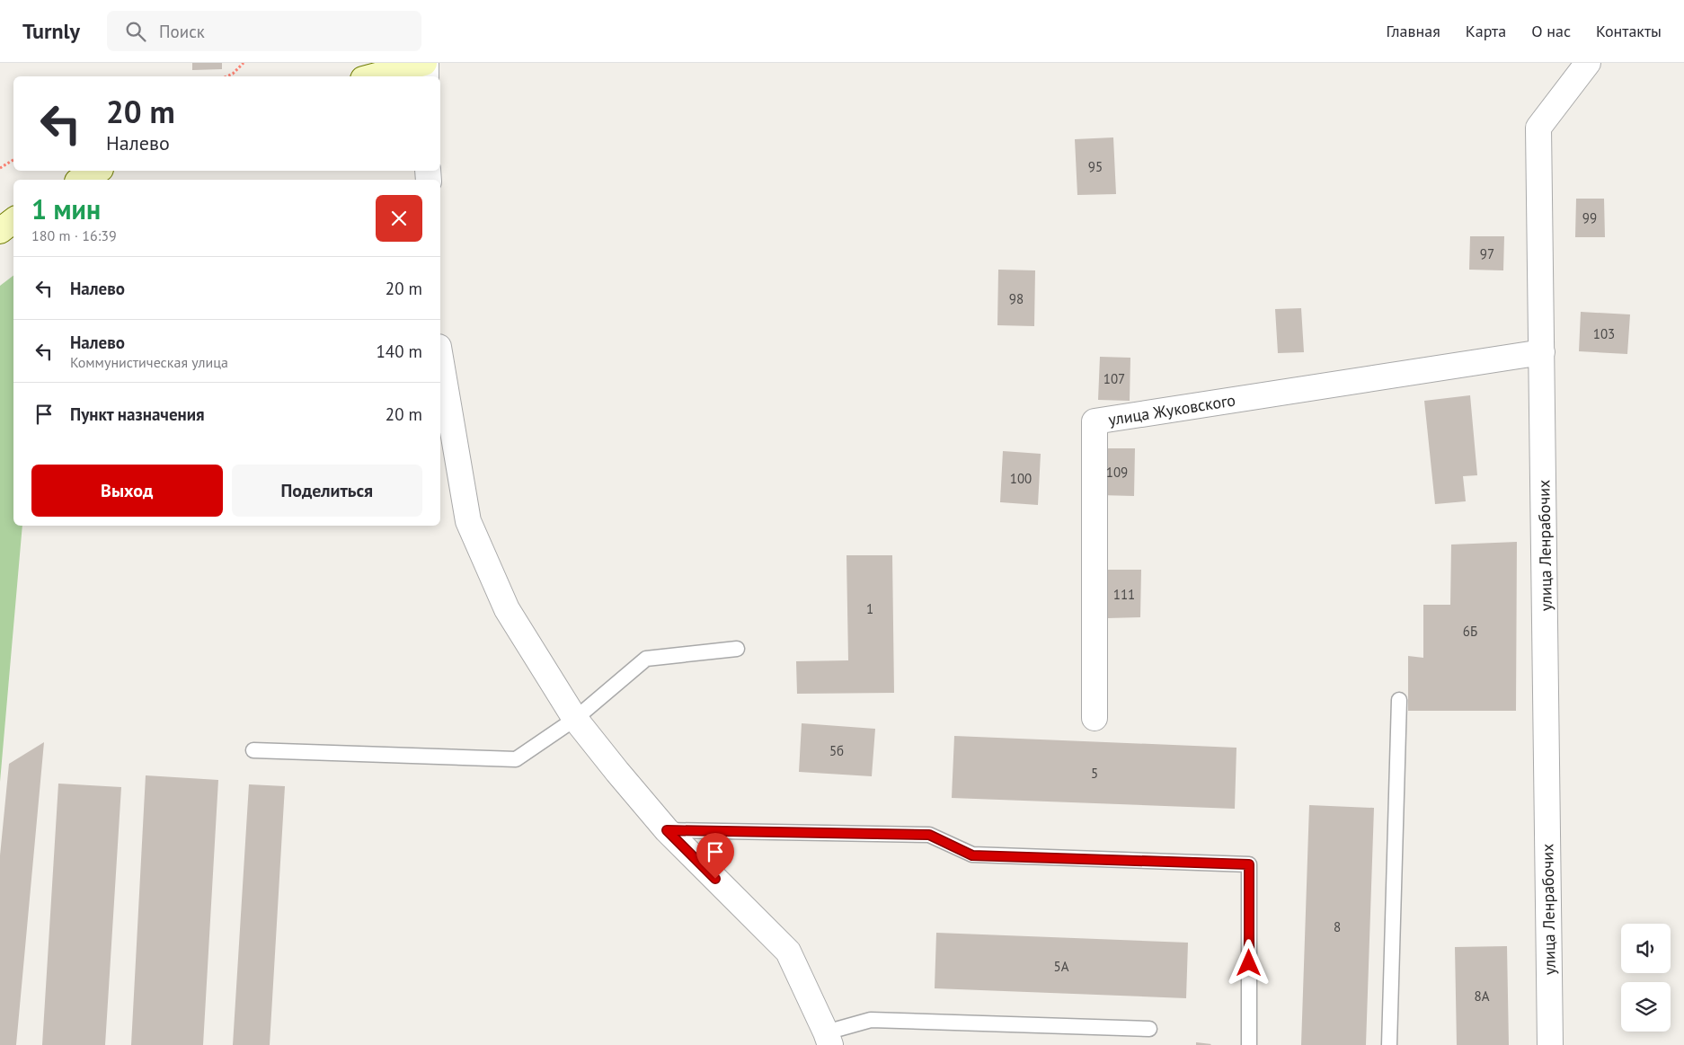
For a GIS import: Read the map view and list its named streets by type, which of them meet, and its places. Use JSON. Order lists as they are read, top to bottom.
{
  "streets": {
    "street": ["улица Жуковского", "улица Ленрабочих"]
  },
  "crossings": [
    ["улица Жуковского", "улица Ленрабочих"]
  ],
  "house_numbers": [
    "95",
    "99",
    "97",
    "98",
    "103",
    "107",
    "109",
    "100",
    "111",
    "1",
    "6Б",
    "5б",
    "5",
    "8",
    "5А",
    "8А"
  ],
  "page": {
    "header": "Turnly",
    "search": "Поиск",
    "nav": [
      "Главная",
      "Карта",
      "О нас",
      "Контакты"
    ],
    "turn": ["20 m", "Налево"],
    "heading": ["1 мин", "180 m · 16:39"],
    "list": [
      {
        "name": "Налево",
        "value": "20 m"
      },
      {
        "name": "Налево",
        "note": "Коммунистическая улица",
        "value": "140 m"
      },
      {
        "name": "Пункт назначения",
        "value": "20 m"
      }
    ],
    "buttons": ["Выход", "Поделиться"]
  }
}
